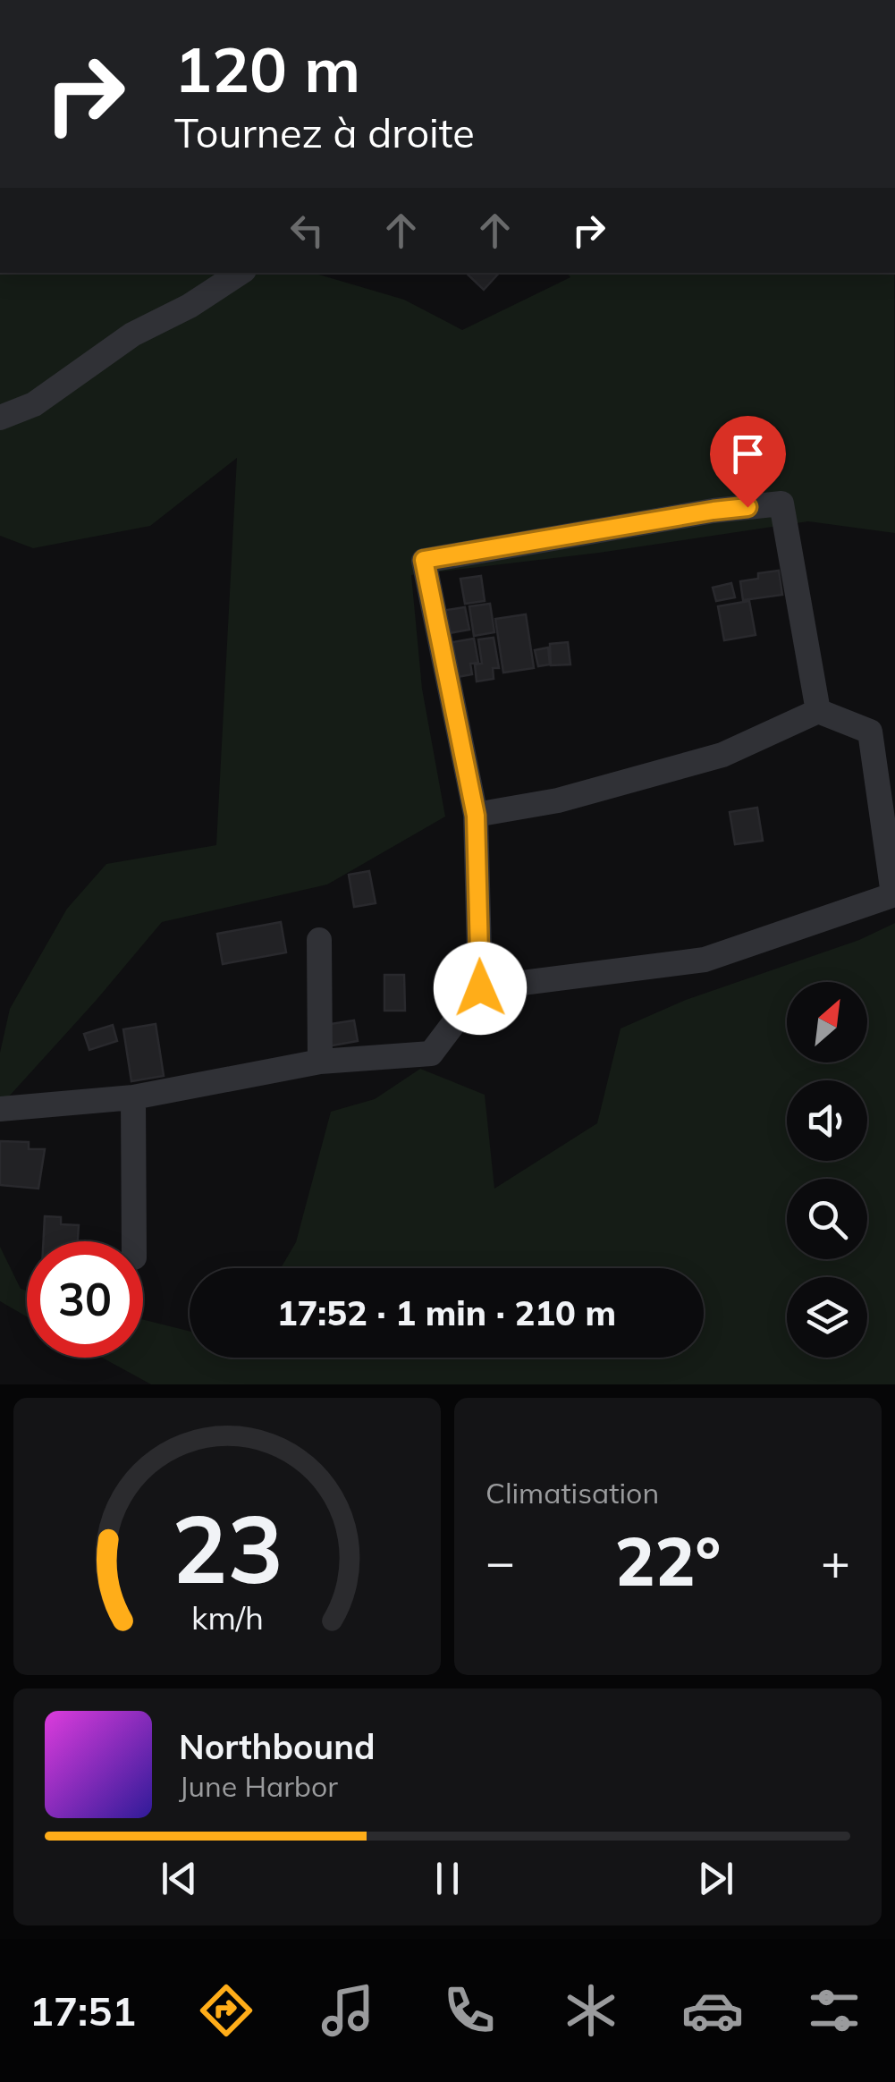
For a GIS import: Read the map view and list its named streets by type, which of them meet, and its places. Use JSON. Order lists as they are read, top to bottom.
{
  "north": "top right",
  "page": {
    "turn": ["120 m", "Tournez à droite"],
    "limit": "30",
    "trip": "17:52 · 1 min · 210 m",
    "tile": "Climatisation",
    "heat": ["−", "22°", "+"],
    "song": ["Northbound", "June Harbor"],
    "tabs": "17:51",
    "gauge": ["23", "km/h"]
  }
}
